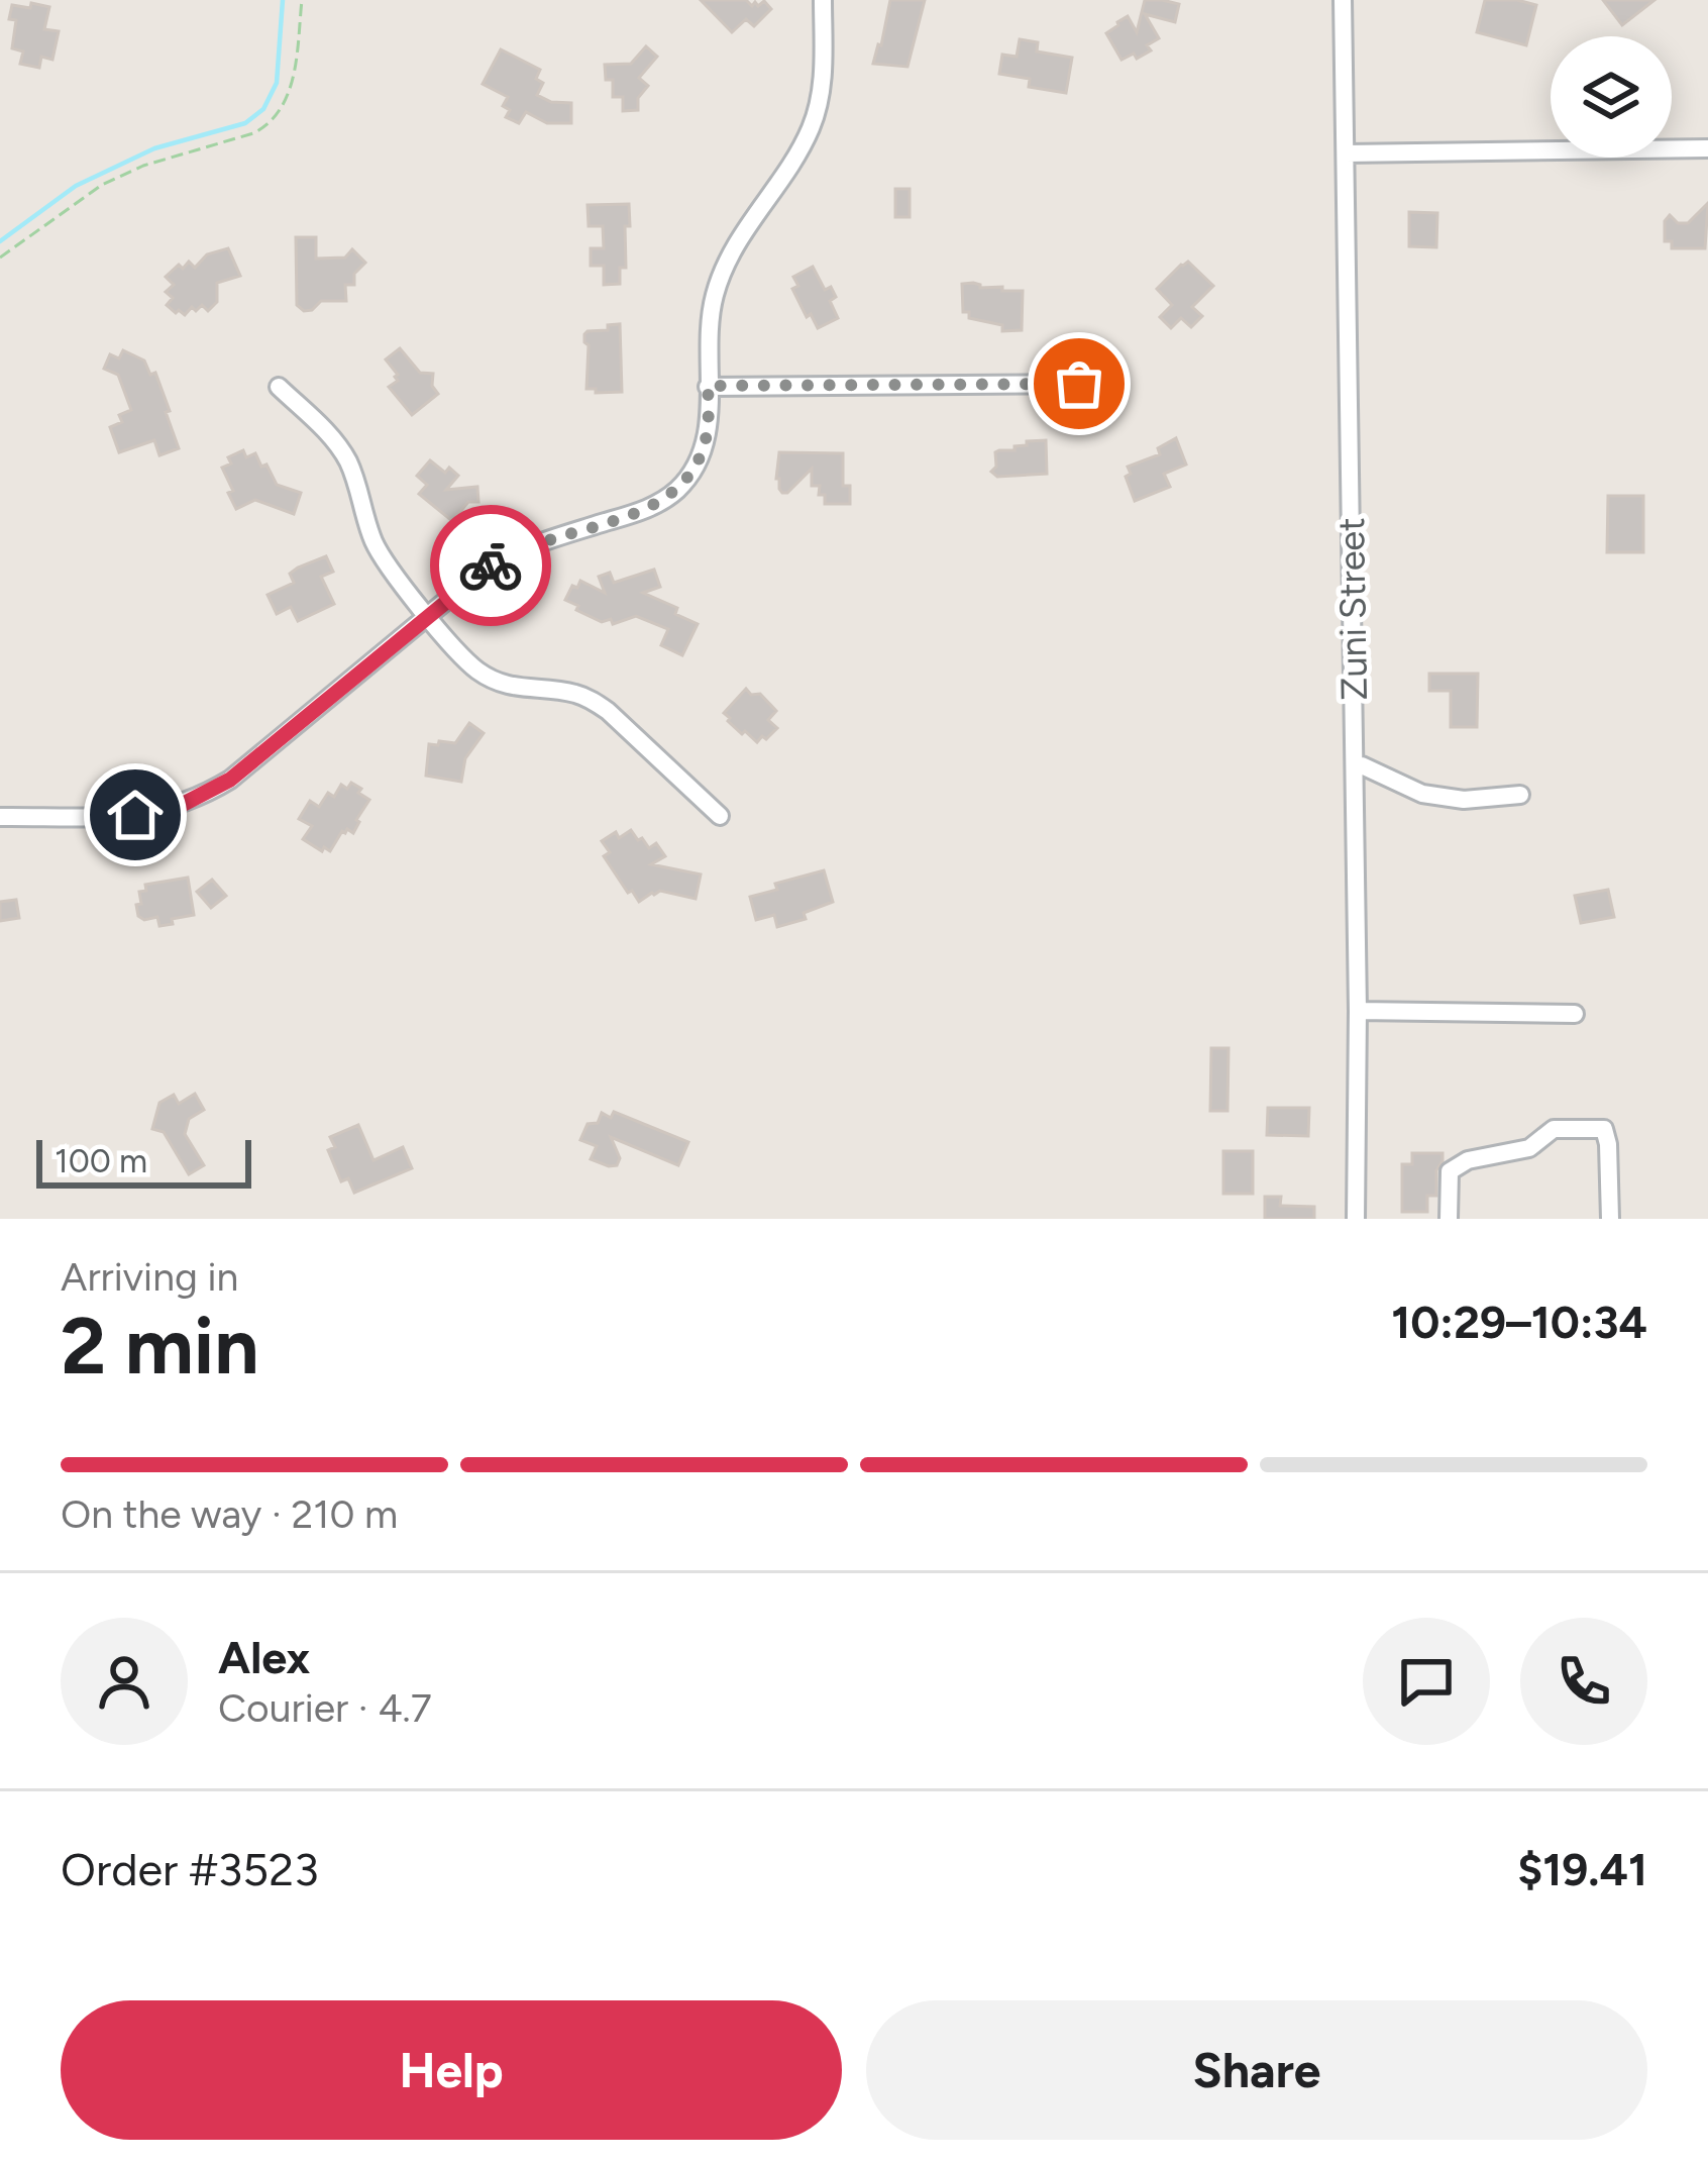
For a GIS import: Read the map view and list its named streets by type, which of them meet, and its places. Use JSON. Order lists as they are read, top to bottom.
{
  "streets": {
    "street": ["Zuni Street"]
  },
  "scale_bar": "100 m",
  "page": {
    "scale": "100 m",
    "heading": ["2 min", "Arriving in", "10:29–10:34"],
    "panel": [
      "Alex",
      "Courier · 4.7",
      "Order #3523",
      "$19.41"
    ],
    "bar": "On the way · 210 m",
    "buttons": ["Help", "Share"]
  }
}
